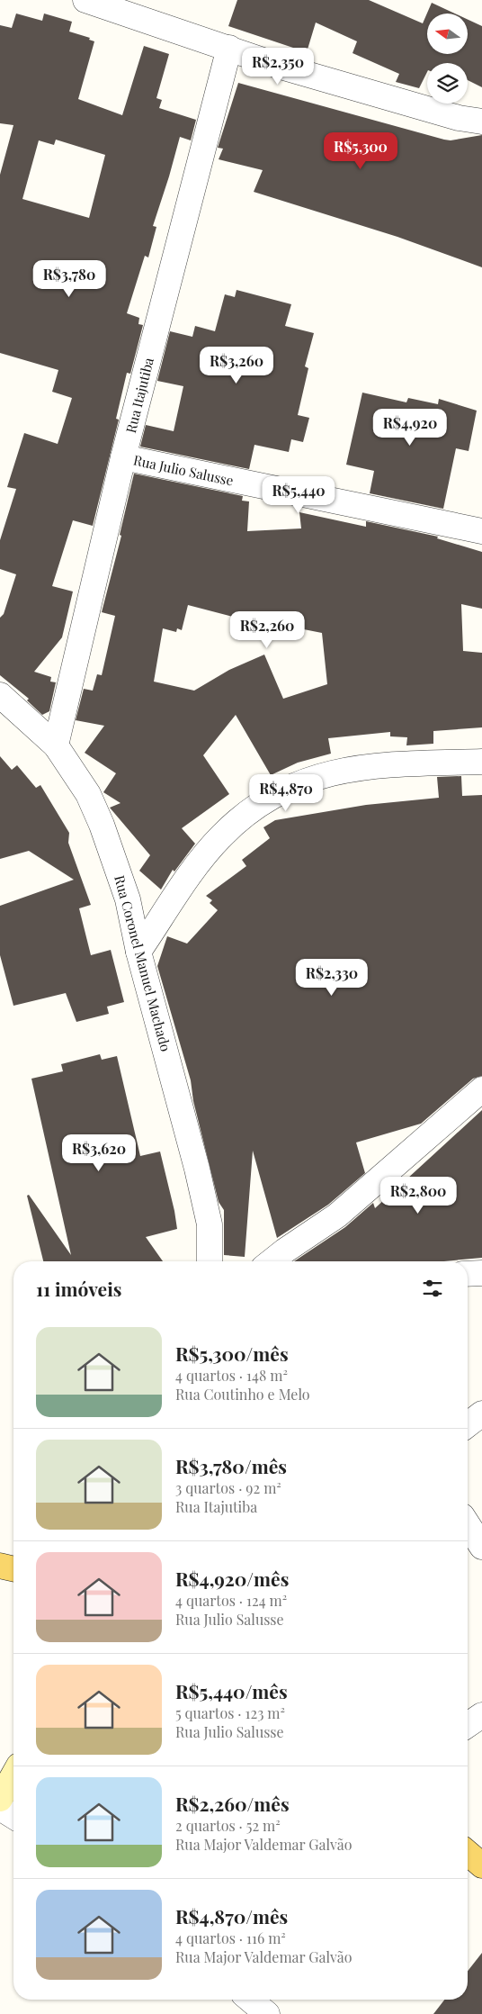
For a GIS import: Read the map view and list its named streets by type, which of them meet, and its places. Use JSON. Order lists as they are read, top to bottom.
{
  "streets": {
    "street": ["Rua Itajutiba", "Rua Julio Salusse", "Rua Coronel Manuel Machado"]
  },
  "crossings": [
    ["Rua Itajutiba", "Rua Julio Salusse"],
    ["Rua Itajutiba", "Rua Coronel Manuel Machado"]
  ],
  "north": "left",
  "page": {
    "price": [
      "R$2,350",
      "R$5,300",
      "R$3,780",
      "R$3,260",
      "R$4,920",
      "R$5,440",
      "R$2,260",
      "R$4,870",
      "R$2,330",
      "R$3,620",
      "R$2,800"
    ],
    "heading": "11 imóveis",
    "list": [
      {
        "name": "R$5,300/mês",
        "note": "4 quartos · 148 m² · Rua Coutinho e Melo"
      },
      {
        "name": "R$3,780/mês",
        "note": "3 quartos · 92 m² · Rua Itajutiba"
      },
      {
        "name": "R$4,920/mês",
        "note": "4 quartos · 124 m² · Rua Julio Salusse"
      },
      {
        "name": "R$5,440/mês",
        "note": "5 quartos · 123 m² · Rua Julio Salusse"
      },
      {
        "name": "R$2,260/mês",
        "note": "2 quartos · 52 m² · Rua Major Valdemar Galvão"
      },
      {
        "name": "R$4,870/mês",
        "note": "4 quartos · 116 m² · Rua Major Valdemar Galvão"
      }
    ]
  }
}
